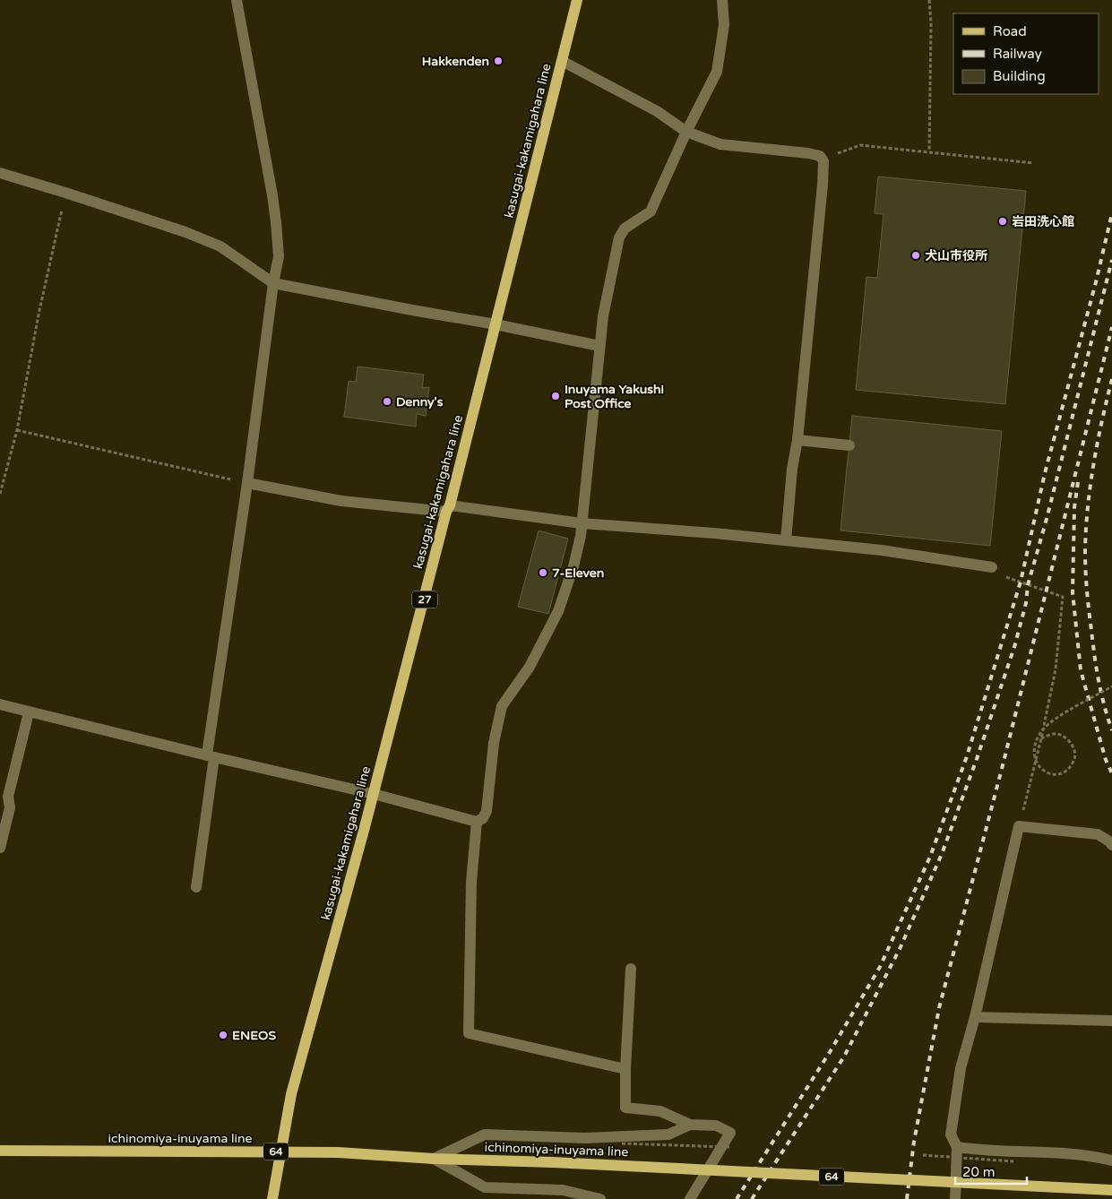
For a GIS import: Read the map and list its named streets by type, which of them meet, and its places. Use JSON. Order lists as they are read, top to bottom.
{
  "streets": {
    "main road": [
      "kasugai-kakamigahara line",
      "27",
      "ichinomiya-inuyama line",
      "64"
    ]
  },
  "crossings": [
    ["kasugai-kakamigahara line", "ichinomiya-inuyama line"]
  ],
  "places": [
    "Hakkenden",
    "岩田洗心館",
    "犬山市役所",
    "Inuyama Yakushi Post Office",
    "Denny's",
    "7-Eleven",
    "ENEOS"
  ],
  "legend": ["Road", "Railway", "Building"],
  "scale_bar": "20 m"
}
